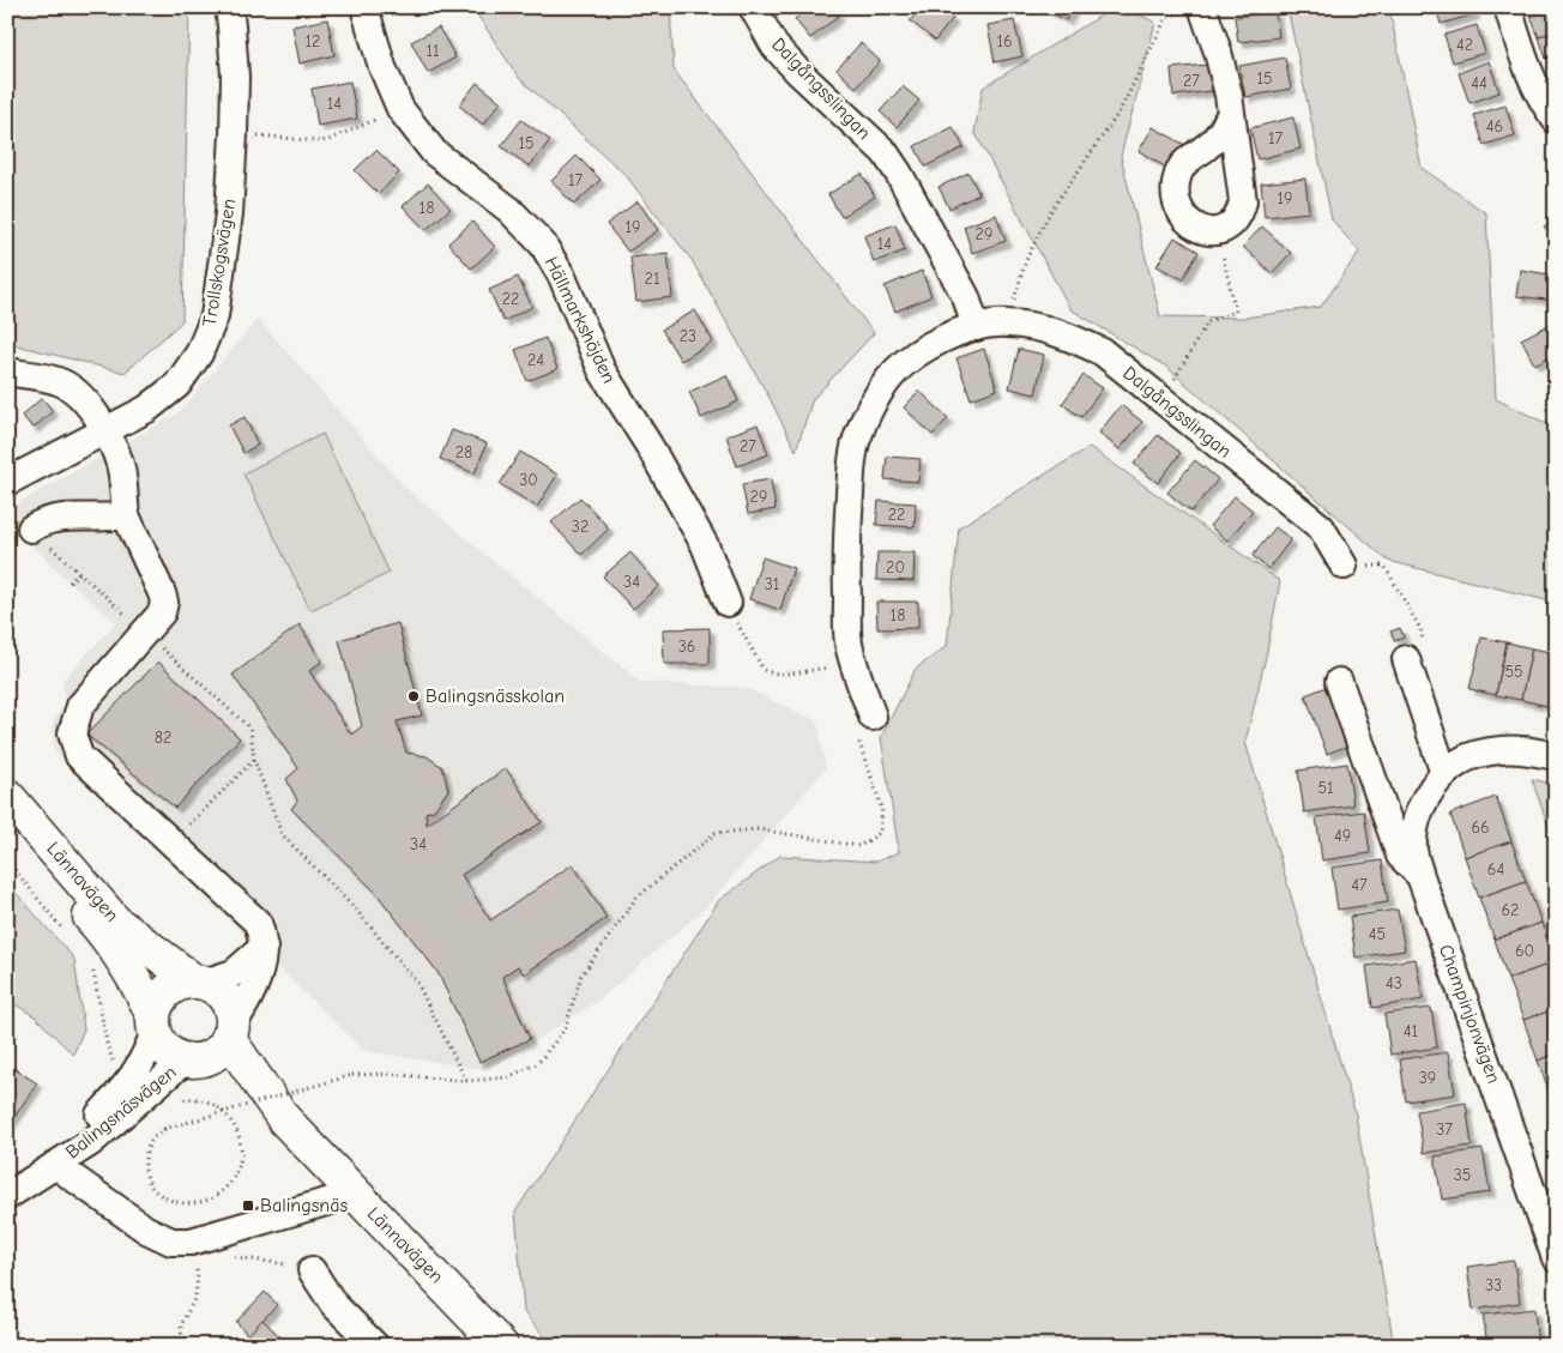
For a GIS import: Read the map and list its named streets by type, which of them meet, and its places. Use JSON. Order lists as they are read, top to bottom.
{
  "streets": {
    "main road": ["Lännavägen"],
    "street": [
      "Dalgångsslingan",
      "Trollskogsvägen",
      "Hällmarkshöjden",
      "Champinjonvägen",
      "Balingsnäsvägen"
    ]
  },
  "crossings": [
    ["Lännavägen", "Balingsnäsvägen"]
  ],
  "places": {
    "other": ["Balingsnässkolan"],
    "transit": ["Balingsnäs"]
  },
  "house_numbers": [
    "12",
    "16",
    "42",
    "11",
    "15",
    "27",
    "44",
    "14",
    "46",
    "17",
    "15",
    "17",
    "19",
    "18",
    "19",
    "29",
    "14",
    "21",
    "22",
    "23",
    "24",
    "27",
    "28",
    "30",
    "29",
    "22",
    "32",
    "20",
    "34",
    "31",
    "18",
    "36",
    "55",
    "82",
    "51",
    "66",
    "49",
    "34",
    "64",
    "47",
    "62",
    "45",
    "60",
    "43",
    "41",
    "39",
    "37",
    "35",
    "33"
  ]
}
